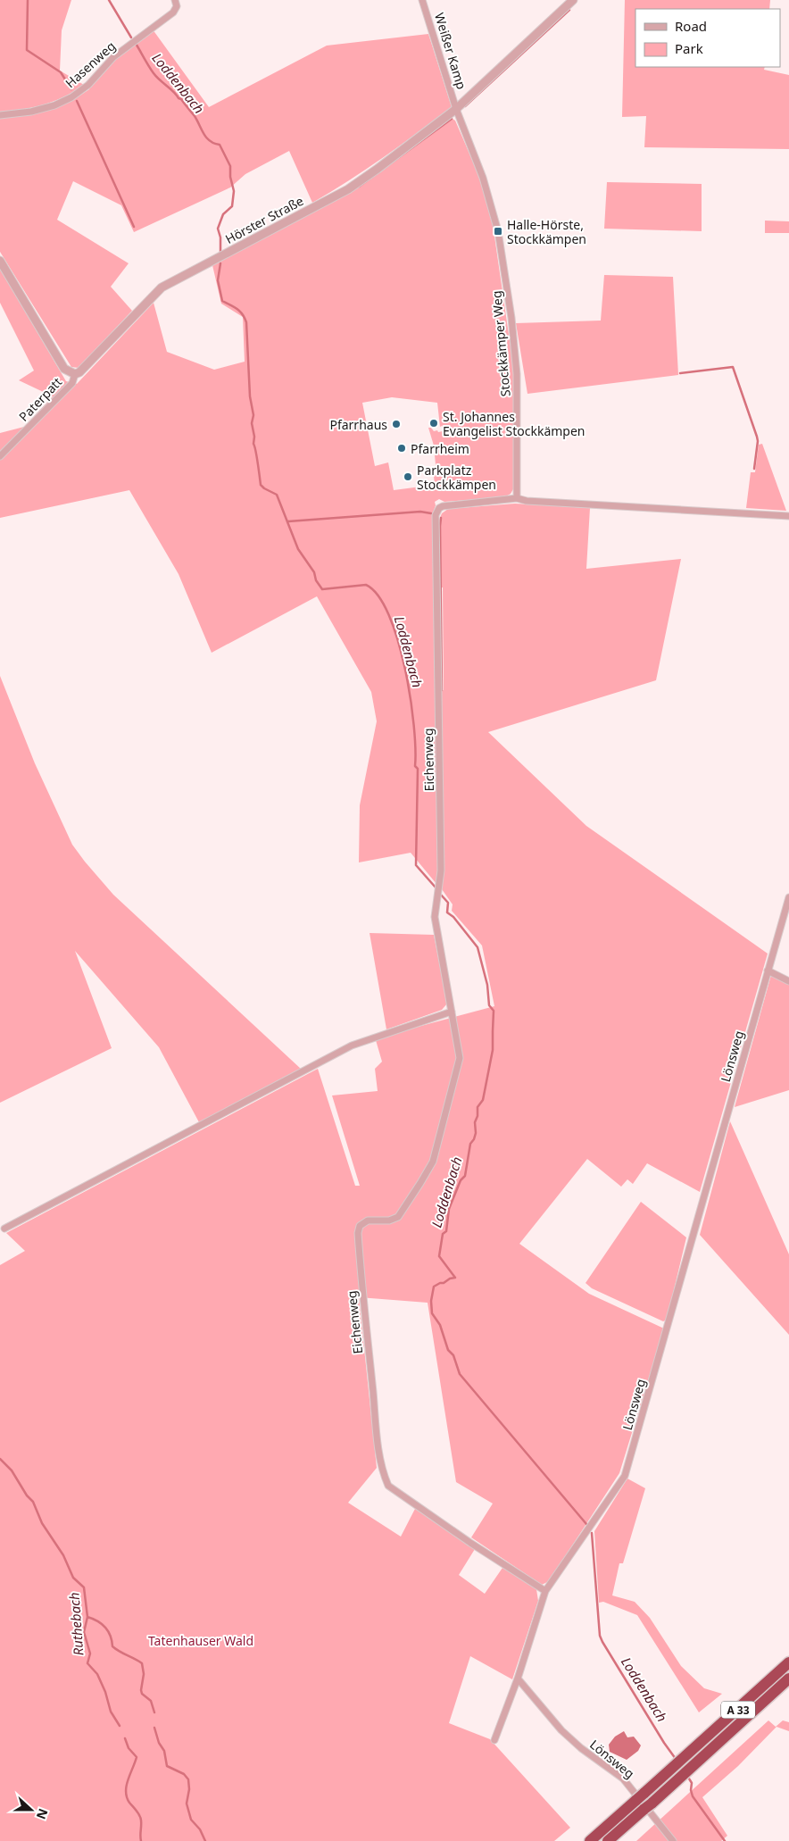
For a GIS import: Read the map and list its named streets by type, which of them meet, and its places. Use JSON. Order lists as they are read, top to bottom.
{
  "streets": {
    "highway": ["A 33"],
    "street": [
      "Weißer Kamp",
      "Hasenweg",
      "Hörster Straße",
      "Stockkämper Weg",
      "Paterpatt",
      "Eichenweg",
      "Lönsweg"
    ]
  },
  "crossings": [
    ["Weißer Kamp", "Hörster Straße"],
    ["Weißer Kamp", "Stockkämper Weg"],
    ["Hörster Straße", "Stockkämper Weg"],
    ["Hörster Straße", "Paterpatt"],
    ["Stockkämper Weg", "Eichenweg"],
    ["Eichenweg", "Lönsweg"]
  ],
  "water": ["Loddenbach", "Ruthebach"],
  "parks": ["Tatenhauser Wald"],
  "places": {
    "transit": ["Halle-Hörste, Stockkämpen"],
    "other": [
      "St. Johannes Evangelist Stockkämpen",
      "Pfarrhaus",
      "Pfarrheim",
      "Parkplatz Stockkämpen"
    ]
  },
  "legend": ["Road", "Park"],
  "north": "right"
}
